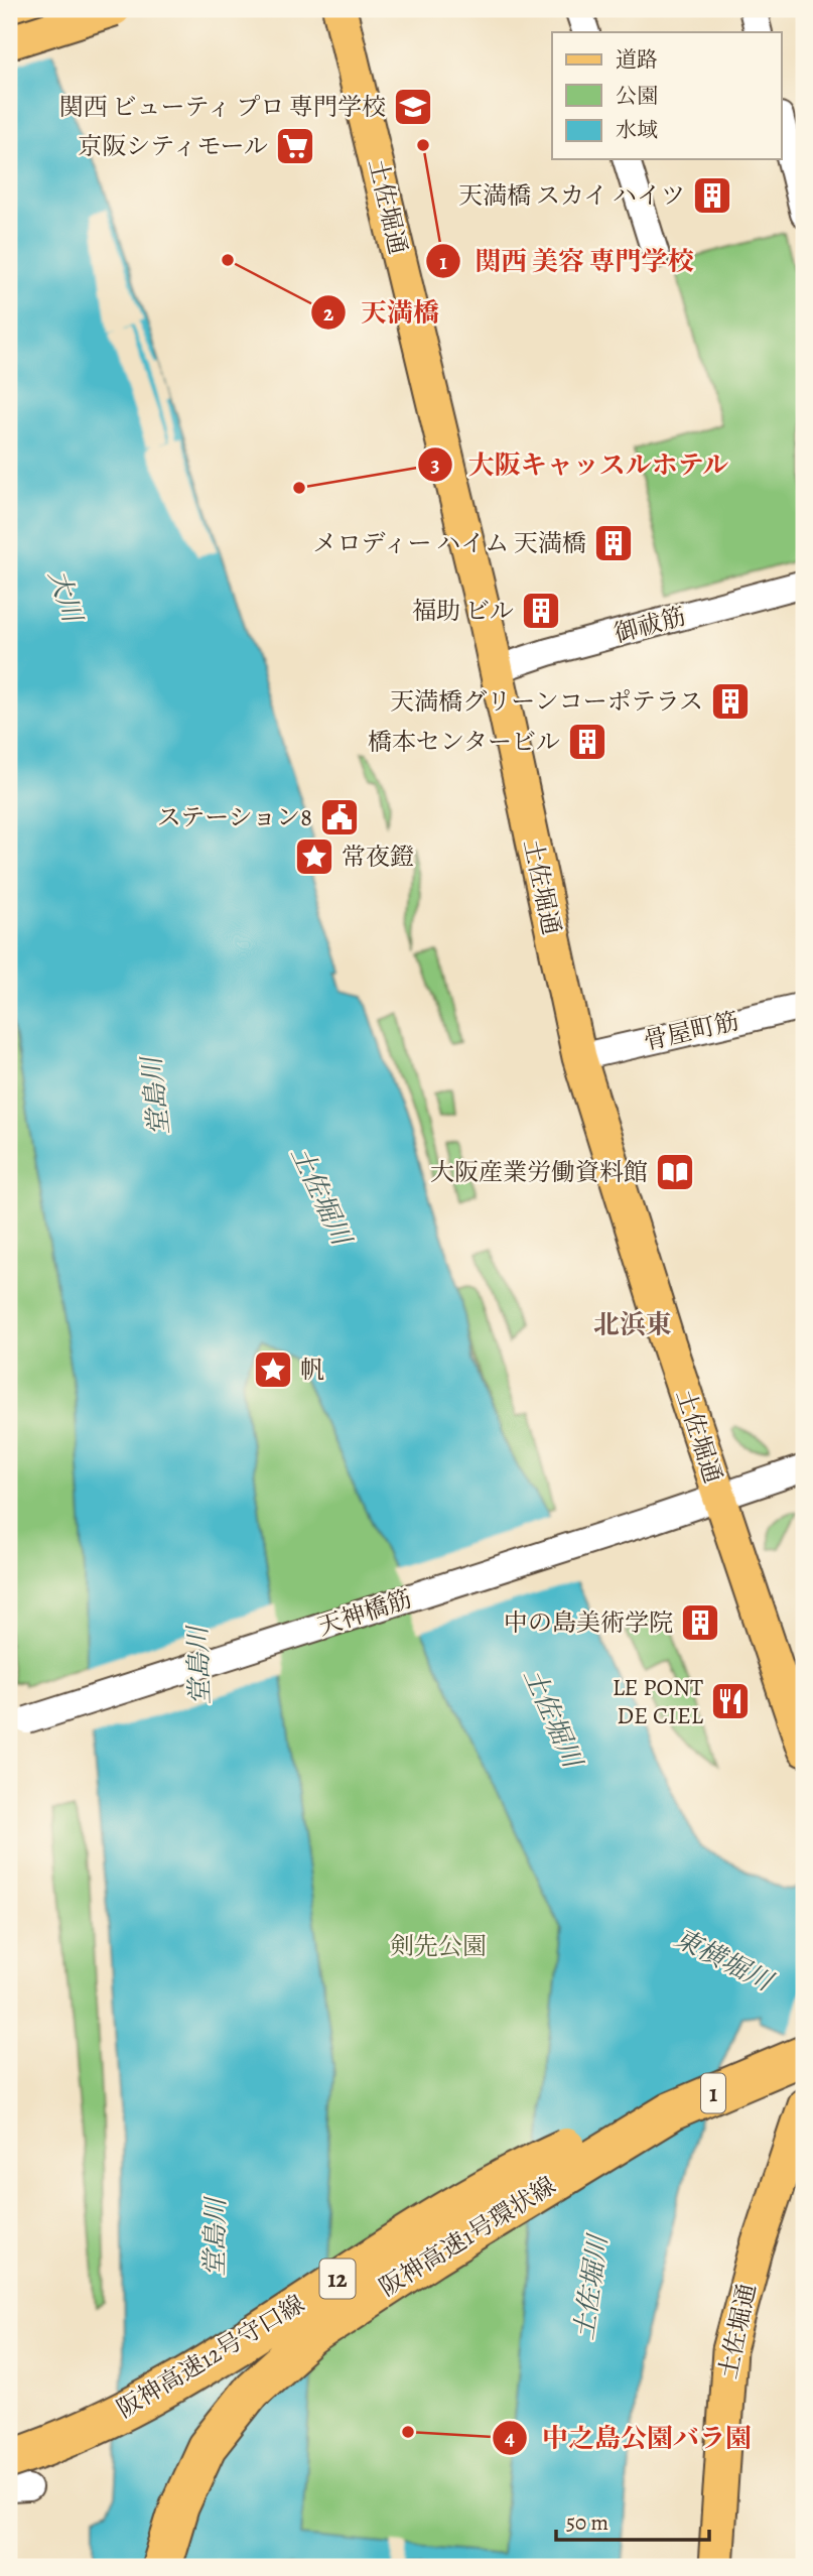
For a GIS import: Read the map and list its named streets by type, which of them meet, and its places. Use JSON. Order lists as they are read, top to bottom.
{
  "streets": {
    "highway": [
      "1",
      "阪神高速1号環状線",
      "12",
      "阪神高速12号守口線"
    ],
    "main road": ["土佐堀通"],
    "street": ["御祓筋", "骨屋町筋", "天神橋筋"]
  },
  "crossings": [
    ["土佐堀通", "御祓筋"],
    ["土佐堀通", "骨屋町筋"],
    ["土佐堀通", "天神橋筋"],
    ["阪神高速1号環状線", "阪神高速12号守口線"]
  ],
  "districts": ["北浜東"],
  "water": [
    "大川",
    "堂島川",
    "土佐堀川",
    "東横堀川"
  ],
  "parks": ["剣先公園"],
  "places": {
    "school or university": ["関西 ビューティ プロ 専門学校"],
    "other": [
      "関西 美容 専門学校",
      "天満橋",
      "大阪キャッスルホテル",
      "中之島公園バラ園"
    ],
    "supermarket": ["京阪シティモール"],
    "building": [
      "天満橋 スカイ ハイツ",
      "メロディー ハイム 天満橋",
      "福助 ビル",
      "天満橋グリーンコーポテラス",
      "橋本センタービル",
      "中の島美術学院"
    ],
    "public building": ["ステーション8"],
    "place": ["常夜鐙", "帆"],
    "library": ["大阪産業労働資料館"],
    "restaurant": ["LE PONT DE CIEL"]
  },
  "legend": ["道路", "公園", "水域"],
  "scale_bar": "50 m"
}
